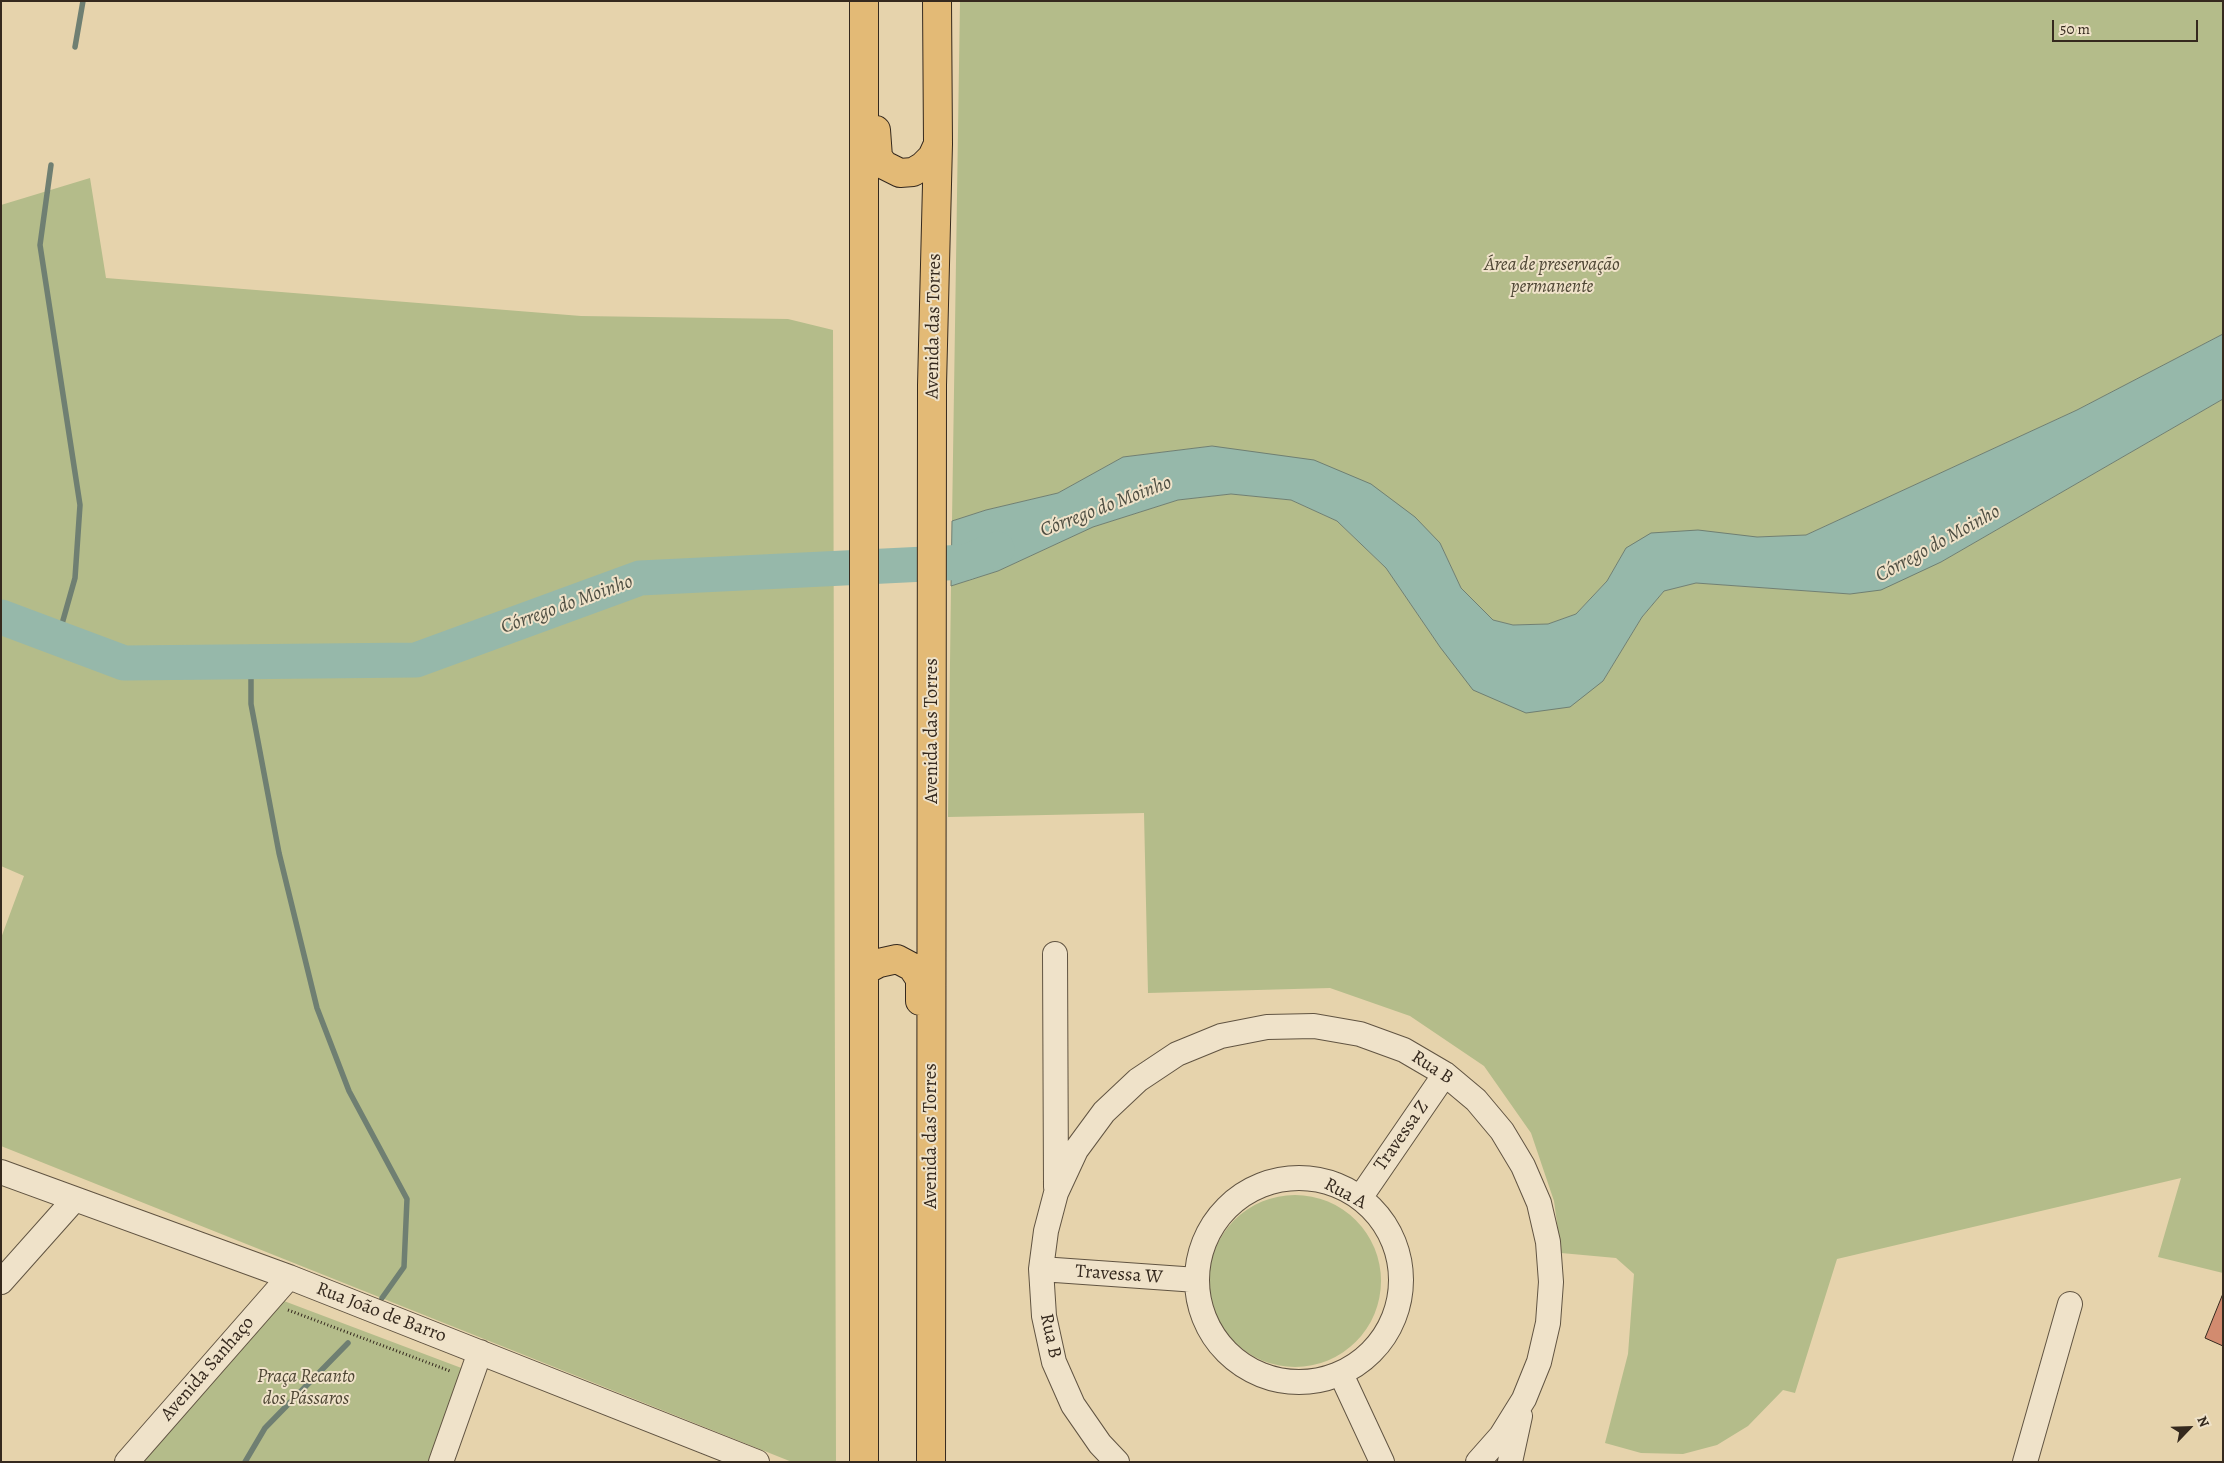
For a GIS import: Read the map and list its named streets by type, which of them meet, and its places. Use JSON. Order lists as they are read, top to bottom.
{
  "streets": {
    "main road": ["Avenida das Torres"],
    "street": [
      "Rua B",
      "Travessa Z",
      "Rua A",
      "Travessa W",
      "Rua João de Barro",
      "Avenida Sanhaço"
    ]
  },
  "crossings": [
    ["Rua B", "Travessa Z"],
    ["Rua B", "Travessa W"],
    ["Travessa Z", "Rua A"],
    ["Rua A", "Travessa W"],
    ["Rua João de Barro", "Avenida Sanhaço"]
  ],
  "water": ["Córrego do Moinho"],
  "parks": ["Área de preservação permanente", "Praça Recanto dos Pássaros"],
  "scale_bar": "50 m",
  "north": "top right"
}
